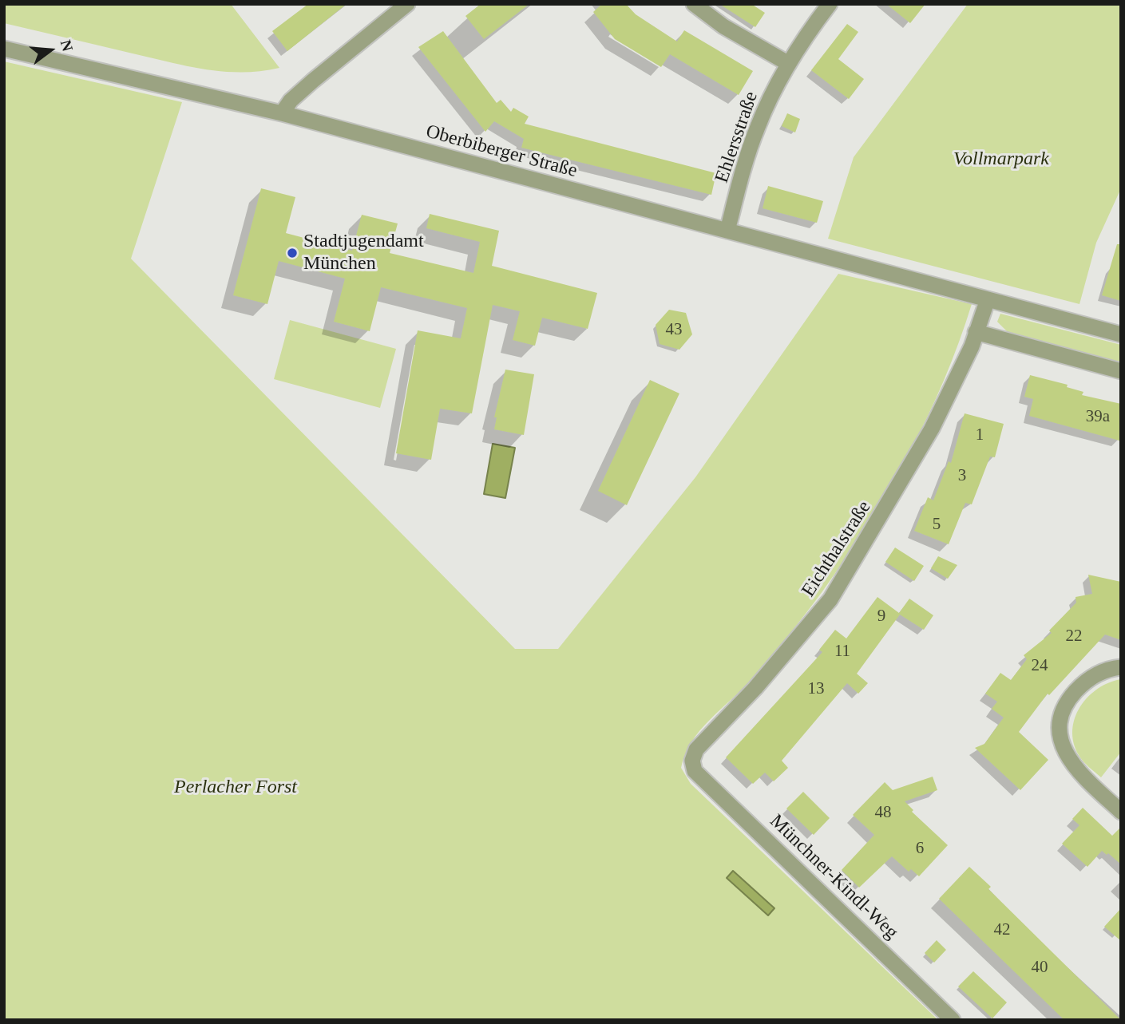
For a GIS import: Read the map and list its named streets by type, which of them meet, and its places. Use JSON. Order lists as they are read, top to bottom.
{
  "streets": {
    "street": [
      "Ehlersstraße",
      "Oberbiberger Straße",
      "Eichthalstraße",
      "Münchner-Kindl-Weg"
    ]
  },
  "crossings": [
    ["Ehlersstraße", "Oberbiberger Straße"],
    ["Eichthalstraße", "Münchner-Kindl-Weg"]
  ],
  "parks": ["Vollmarpark", "Perlacher Forst"],
  "places": ["Stadtjugendamt München"],
  "house_numbers": [
    "43",
    "39a",
    "1",
    "3",
    "5",
    "9",
    "22",
    "11",
    "24",
    "13",
    "48",
    "6",
    "42",
    "40"
  ],
  "north": "right"
}
